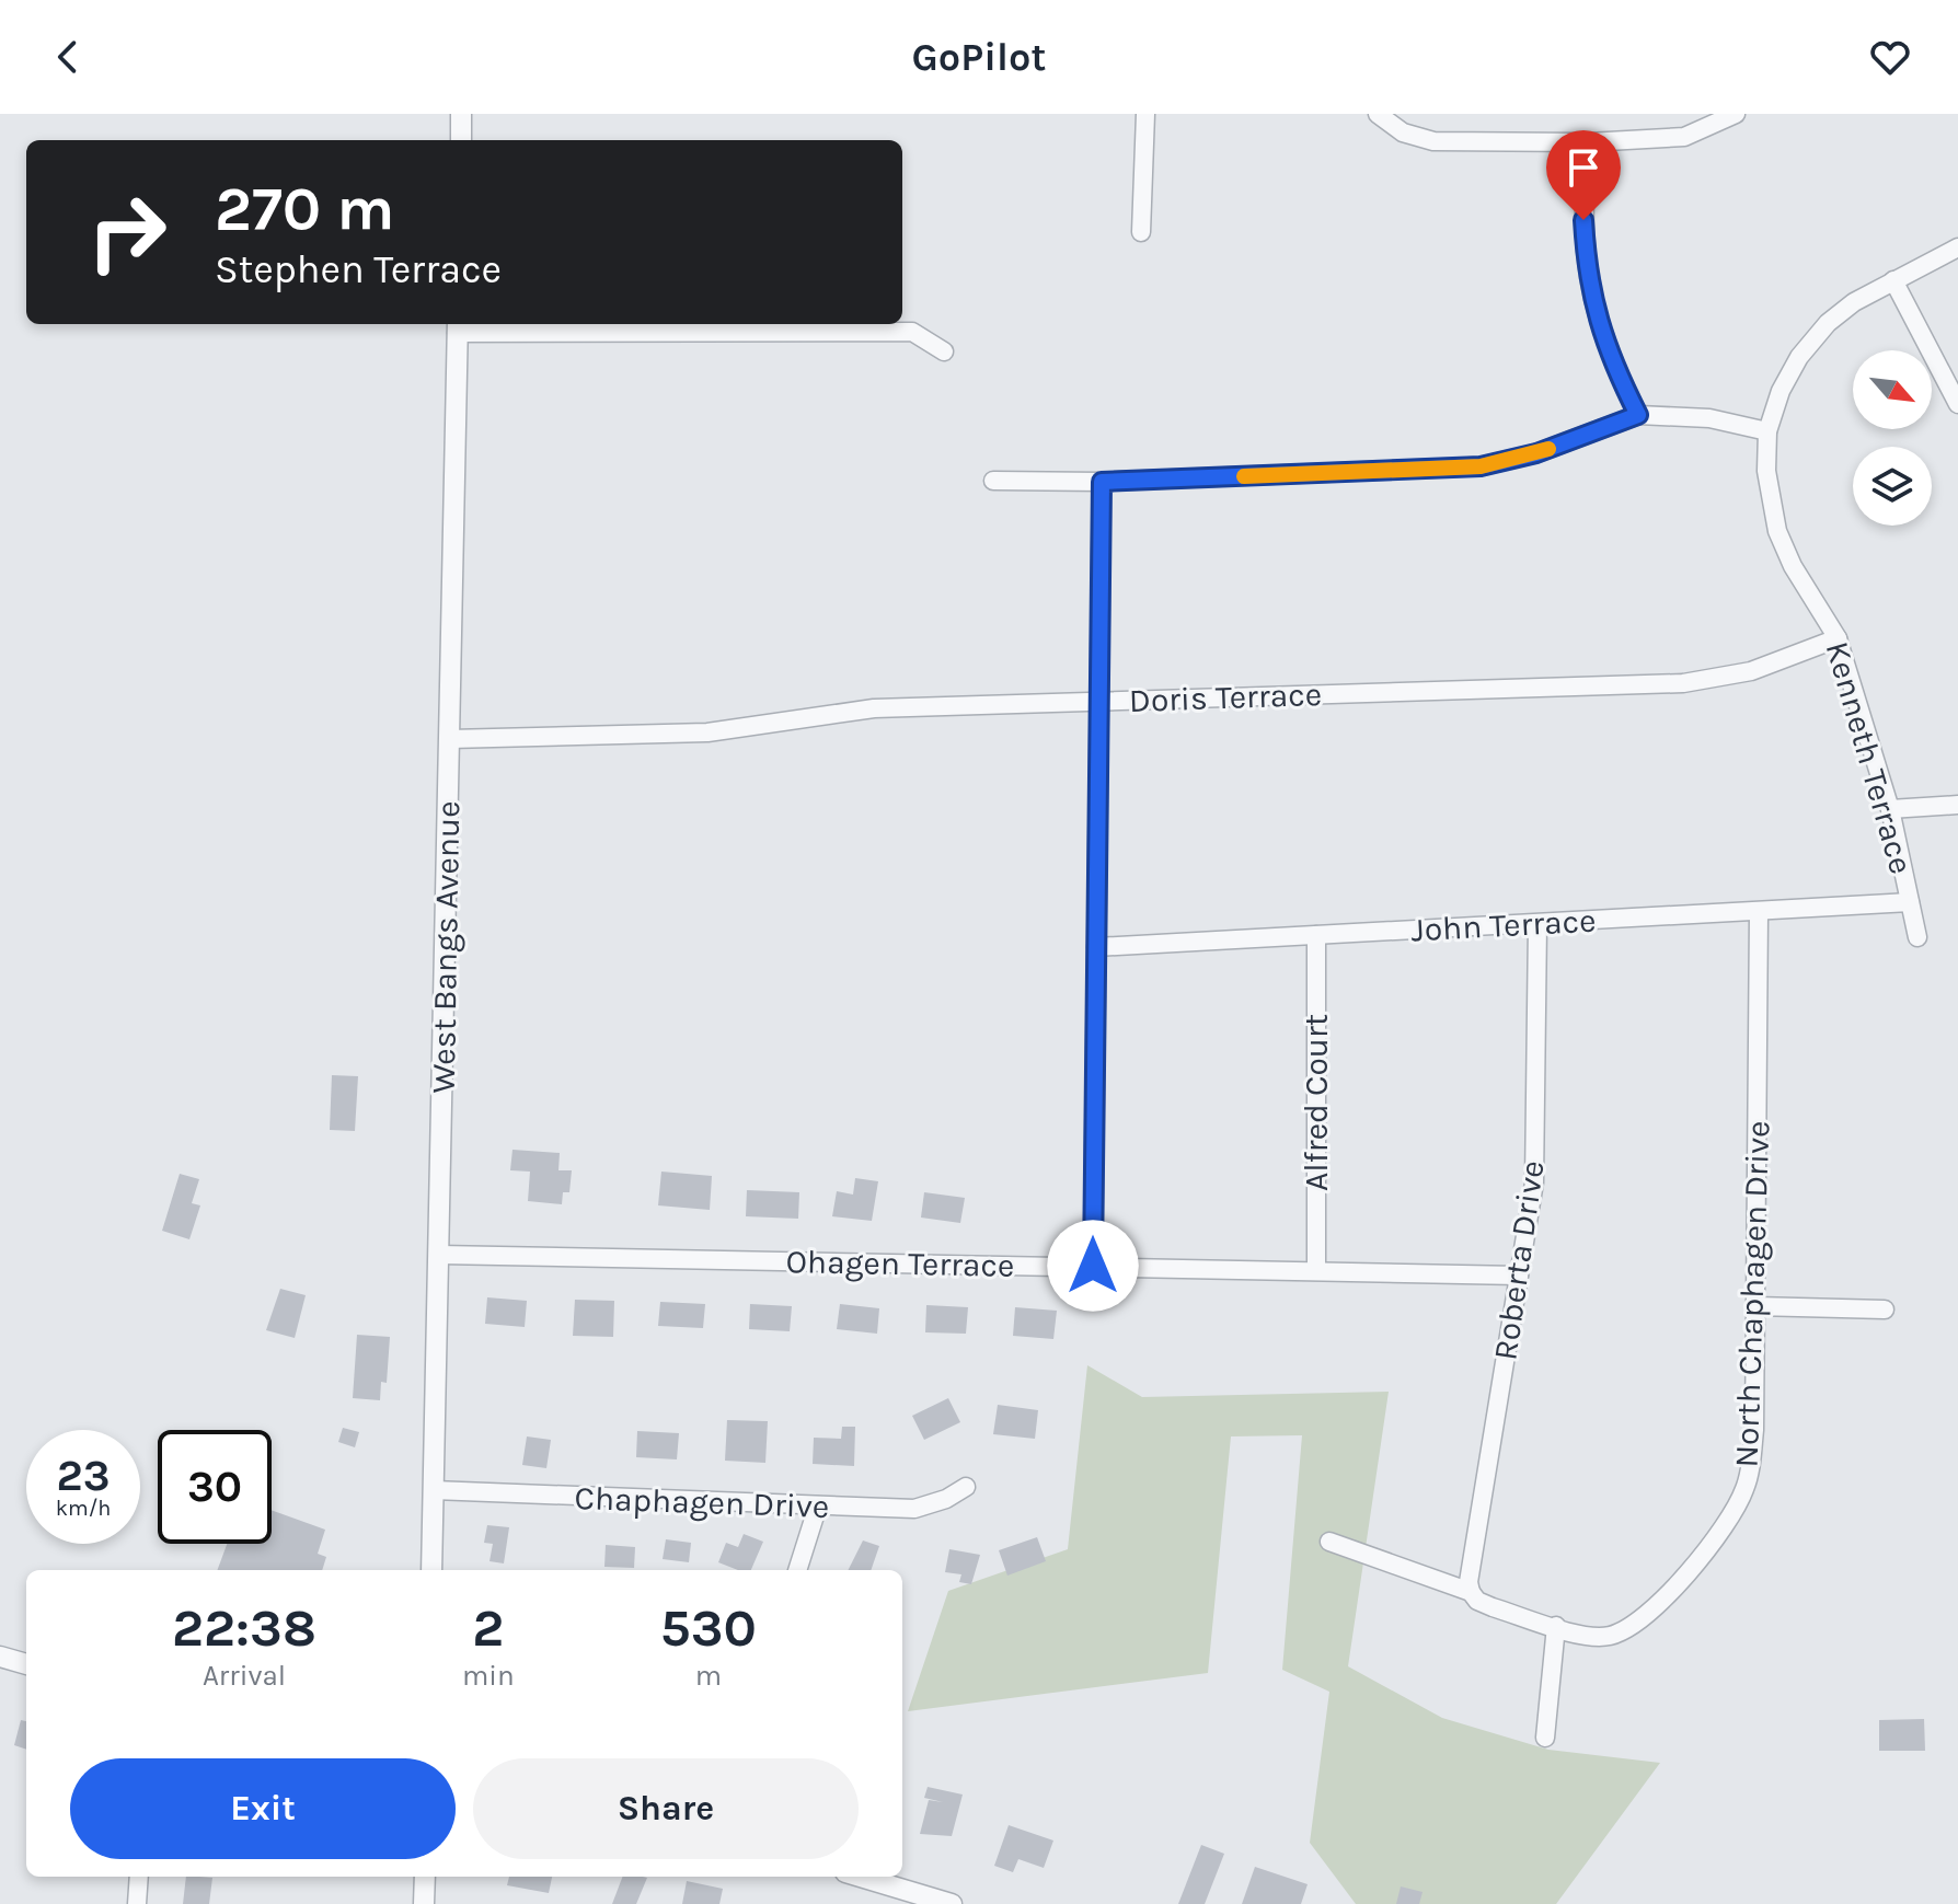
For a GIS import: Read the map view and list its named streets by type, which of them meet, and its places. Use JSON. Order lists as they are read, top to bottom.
{
  "streets": {
    "street": [
      "Doris Terrace",
      "Kenneth Terrace",
      "John Terrace",
      "West Bangs Avenue",
      "Alfred Court",
      "Roberta Drive",
      "Ohagen Terrace",
      "North Chaphagen Drive",
      "Chaphagen Drive"
    ]
  },
  "crossings": [
    ["Doris Terrace", "Kenneth Terrace"],
    ["Doris Terrace", "West Bangs Avenue"],
    ["Kenneth Terrace", "John Terrace"],
    ["John Terrace", "Alfred Court"],
    ["John Terrace", "Roberta Drive"],
    ["John Terrace", "North Chaphagen Drive"],
    ["West Bangs Avenue", "Ohagen Terrace"],
    ["West Bangs Avenue", "Chaphagen Drive"],
    ["Alfred Court", "Ohagen Terrace"],
    ["Roberta Drive", "Ohagen Terrace"],
    ["Roberta Drive", "North Chaphagen Drive"]
  ],
  "north": "bottom right",
  "page": {
    "header": "GoPilot",
    "turn": ["270 m", "Stephen Terrace"],
    "speed": "23 km/h",
    "limit": "30",
    "eta": [
      "22:38",
      "Arrival",
      "2",
      "min",
      "530",
      "m"
    ],
    "buttons": ["Exit", "Share"]
  }
}
